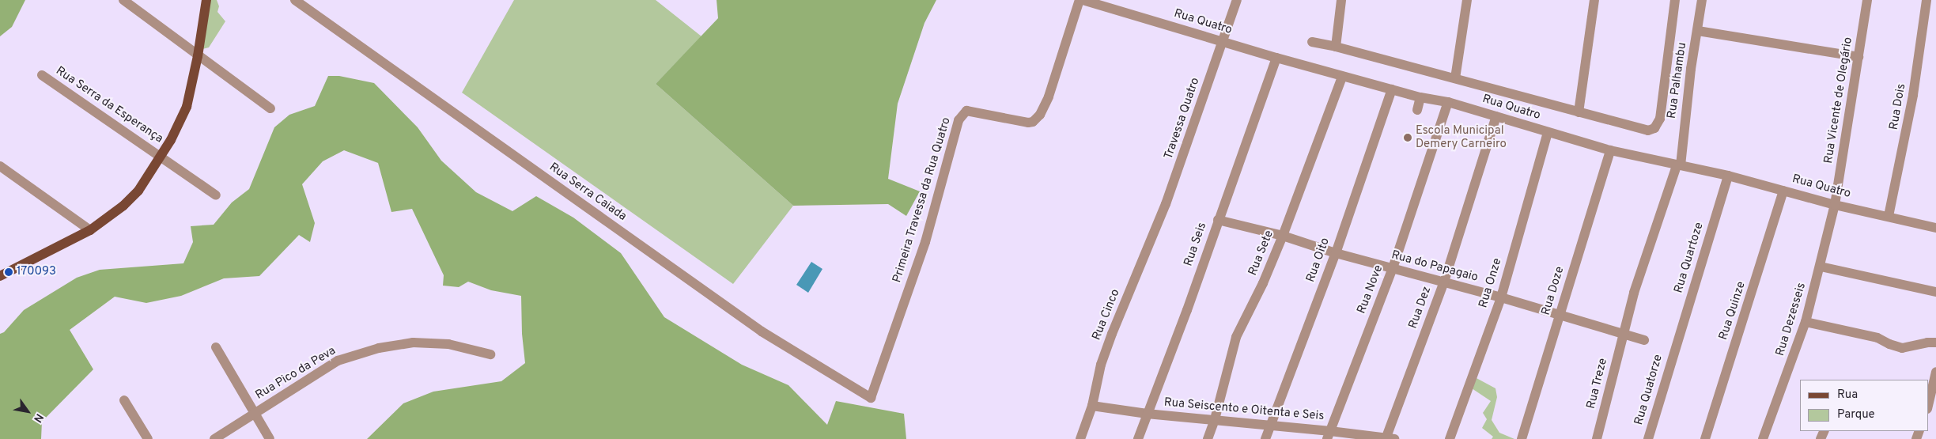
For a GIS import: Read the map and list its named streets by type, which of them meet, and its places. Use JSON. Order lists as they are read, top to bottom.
{
  "streets": {
    "street": [
      "Rua Quatro",
      "Rua Palhambu",
      "Rua Vicente de Olegário",
      "Rua Serra da Esperança",
      "Rua Dois",
      "Travessa Quatro",
      "Rua Serra Caiada",
      "Primeira Travessa da Rua Quatro",
      "Rua Seis",
      "Rua Sete",
      "Rua Quartoze",
      "Rua Oito",
      "Rua do Papagaio",
      "Rua Onze",
      "Rua Nove",
      "Rua Doze",
      "Rua Dez",
      "Rua Quinze",
      "Rua Cinco",
      "Rua Dezesseis",
      "Rua Pico da Peva",
      "Rua Treze",
      "Rua Quatorze",
      "Rua Seiscento e Oitenta e Seis"
    ]
  },
  "crossings": [
    ["Rua Quatro", "Rua Palhambu"],
    ["Rua Quatro", "Rua Vicente de Olegário"],
    ["Rua Quatro", "Rua Dois"],
    ["Rua Quatro", "Travessa Quatro"],
    ["Rua Quatro", "Primeira Travessa da Rua Quatro"],
    ["Rua Quatro", "Rua Seis"],
    ["Rua Quatro", "Rua Sete"],
    ["Rua Quatro", "Rua Quartoze"],
    ["Rua Quatro", "Rua Oito"],
    ["Rua Quatro", "Rua Onze"],
    ["Rua Quatro", "Rua Nove"],
    ["Rua Quatro", "Rua Doze"],
    ["Rua Quatro", "Rua Dez"],
    ["Rua Quatro", "Rua Quinze"],
    ["Rua Quatro", "Rua Dezesseis"],
    ["Rua Vicente de Olegário", "Rua Dezesseis"],
    ["Travessa Quatro", "Rua Cinco"],
    ["Rua Serra Caiada", "Primeira Travessa da Rua Quatro"],
    ["Rua Seis", "Rua do Papagaio"],
    ["Rua Seis", "Rua Seiscento e Oitenta e Seis"],
    ["Rua Sete", "Rua do Papagaio"],
    ["Rua Sete", "Rua Seiscento e Oitenta e Seis"],
    ["Rua Quartoze", "Rua Quatorze"],
    ["Rua Oito", "Rua do Papagaio"],
    ["Rua Oito", "Rua Seiscento e Oitenta e Seis"],
    ["Rua do Papagaio", "Rua Onze"],
    ["Rua do Papagaio", "Rua Nove"],
    ["Rua do Papagaio", "Rua Doze"],
    ["Rua do Papagaio", "Rua Dez"],
    ["Rua do Papagaio", "Rua Treze"],
    ["Rua Nove", "Rua Seiscento e Oitenta e Seis"],
    ["Rua Dez", "Rua Seiscento e Oitenta e Seis"],
    ["Rua Cinco", "Rua Seiscento e Oitenta e Seis"]
  ],
  "places": ["Escola Municipal Demery Carneiro", "170093"],
  "legend": ["Rua", "Parque"],
  "north": "bottom right"
}
